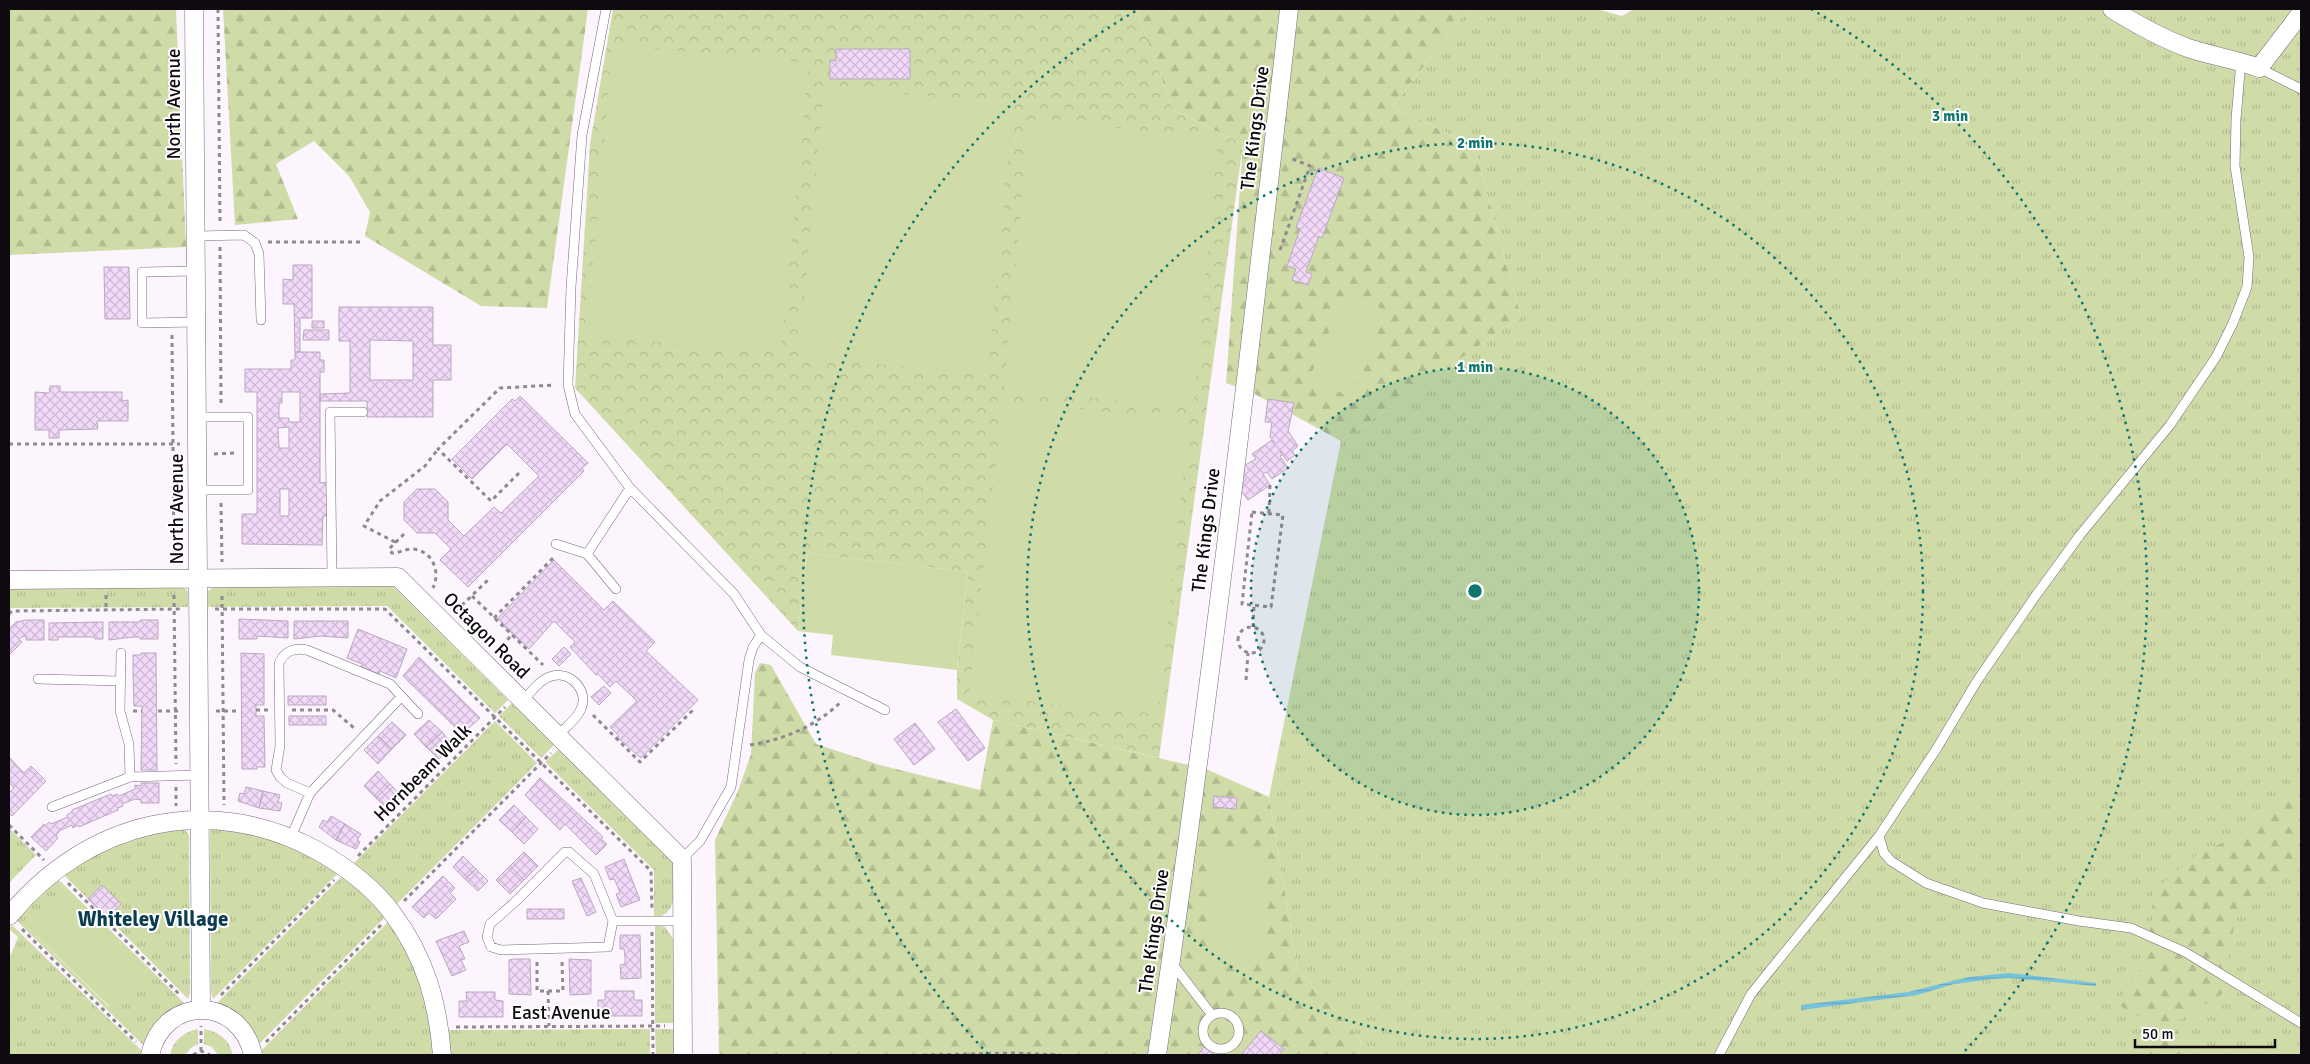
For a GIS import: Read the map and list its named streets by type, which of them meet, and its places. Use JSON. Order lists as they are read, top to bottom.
{
  "streets": {
    "street": ["North Avenue", "The Kings Drive", "Octagon Road"],
    "path": ["Hornbeam Walk", "East Avenue"]
  },
  "crossings": [
    ["North Avenue", "Octagon Road"],
    ["North Avenue", "Hornbeam Walk"],
    ["Octagon Road", "Hornbeam Walk"]
  ],
  "districts": ["Whiteley Village"],
  "scale_bar": "50 m",
  "rings": ["3 min", "2 min", "1 min"]
}
